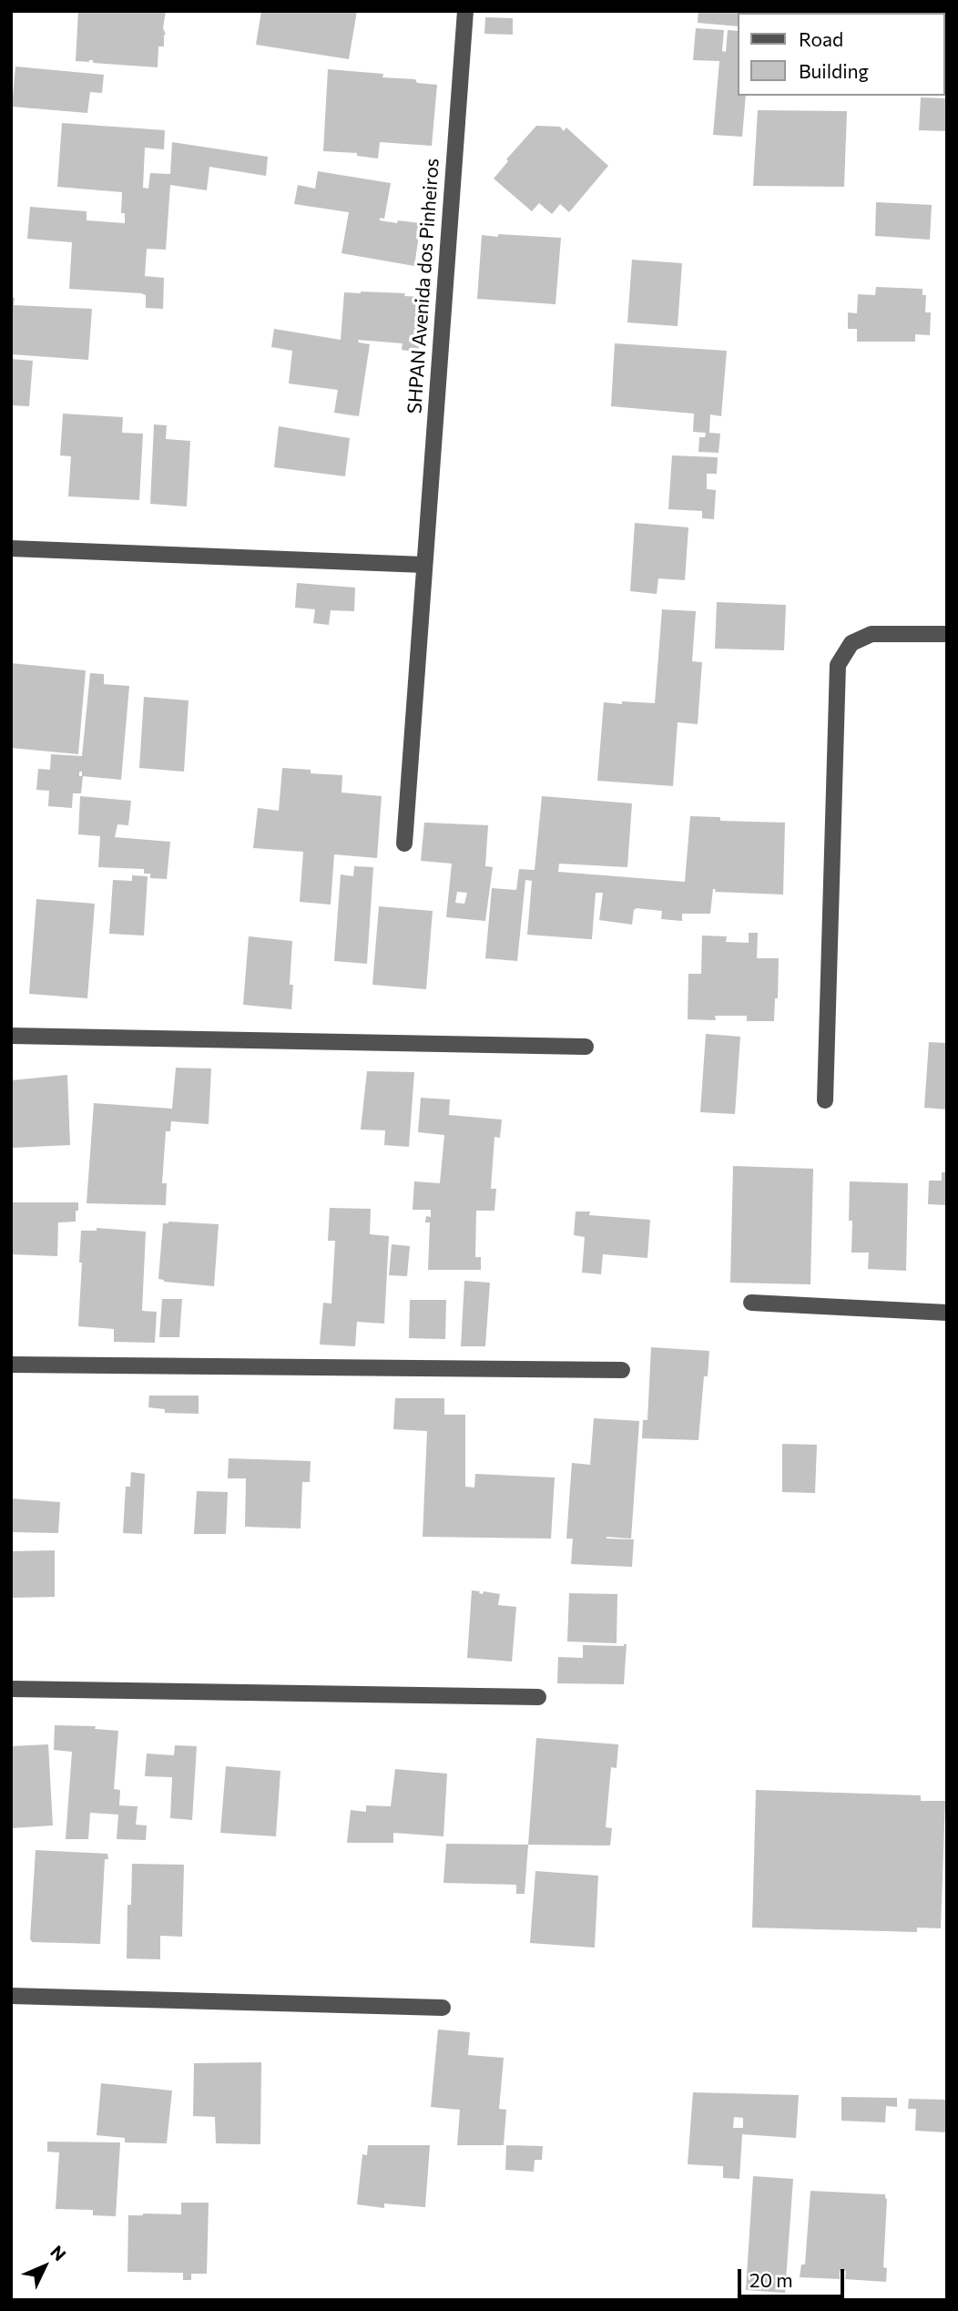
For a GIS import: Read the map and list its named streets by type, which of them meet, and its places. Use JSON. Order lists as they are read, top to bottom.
{
  "streets": {
    "street": ["SHPAN Avenida dos Pinheiros"]
  },
  "legend": ["Road", "Building"],
  "scale_bar": "20 m",
  "north": "top right"
}
